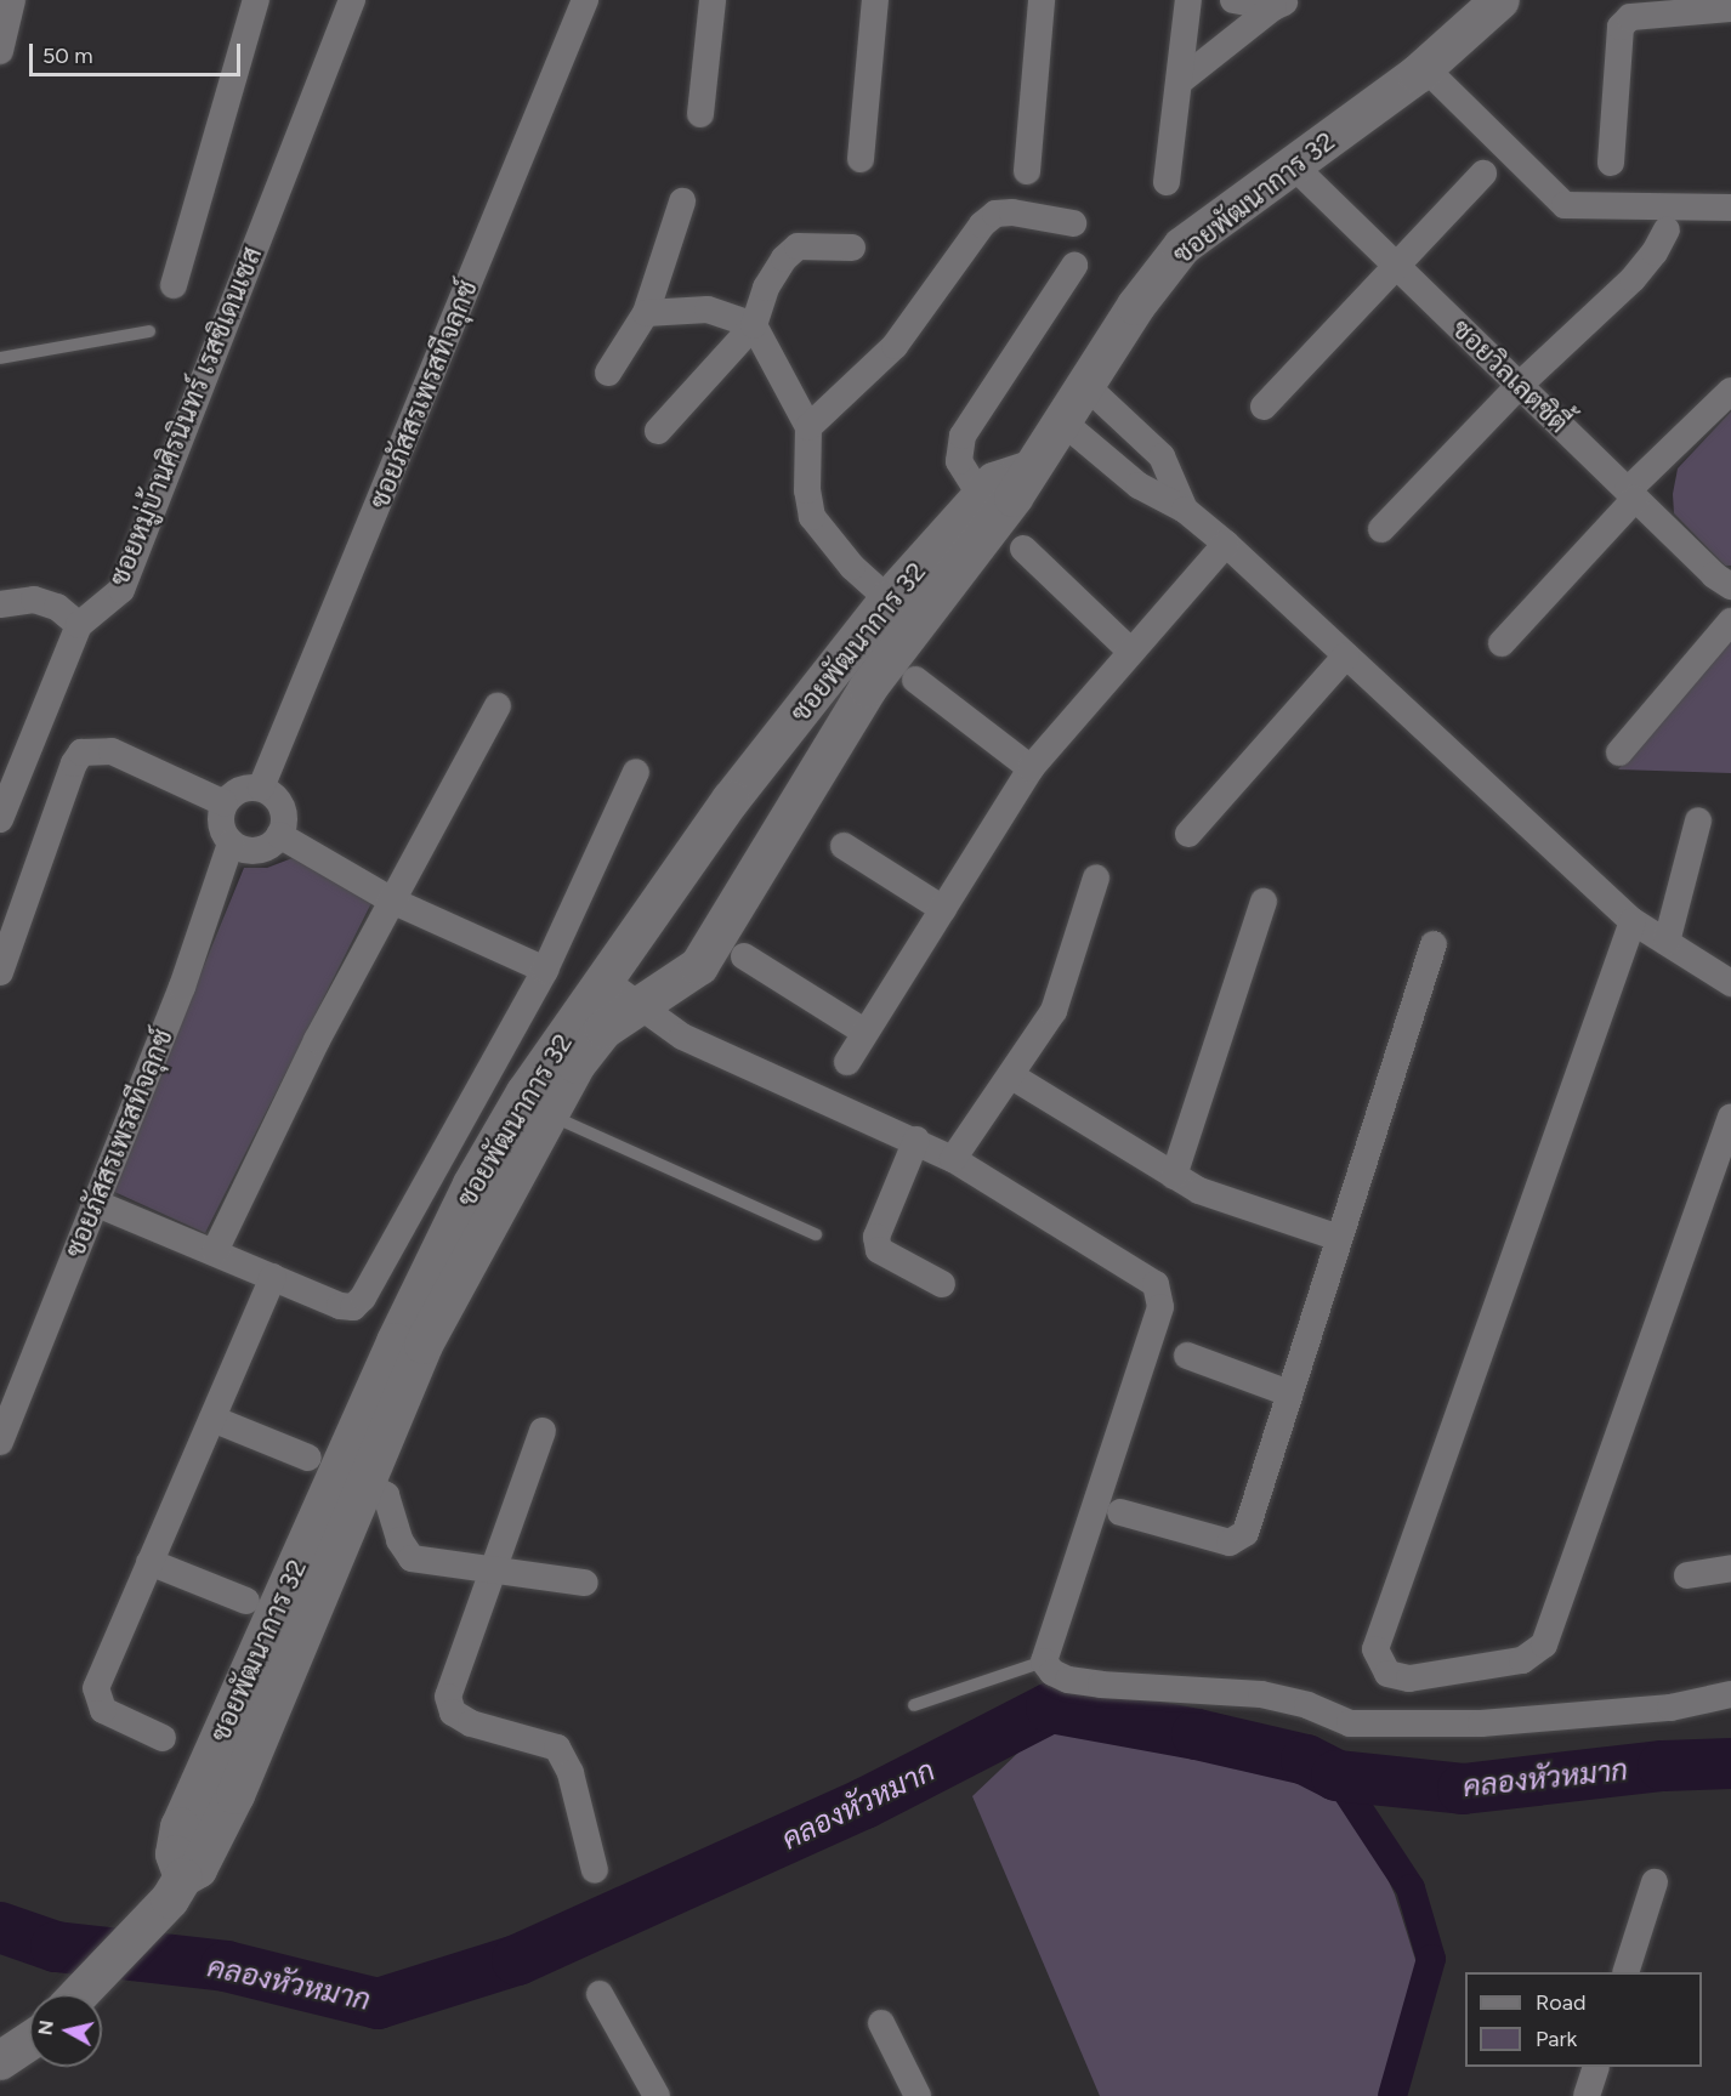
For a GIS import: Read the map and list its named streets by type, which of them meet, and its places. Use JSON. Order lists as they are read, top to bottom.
{
  "streets": {
    "street": [
      "ซอยพัฒนาการ 32",
      "ซอยวิลเลตซิตี้",
      "ซอยภัสสรเพรสทีจลุกซ์",
      "ซอยหมู่บ้านศิรนินทร์ เรสซิเดนเซส"
    ]
  },
  "crossings": [
    ["ซอยพัฒนาการ 32", "ซอยวิลเลตซิตี้"]
  ],
  "water": ["คลองหัวหมาก"],
  "legend": ["Road", "Park"],
  "scale_bar": "50 m",
  "north": "left"
}
